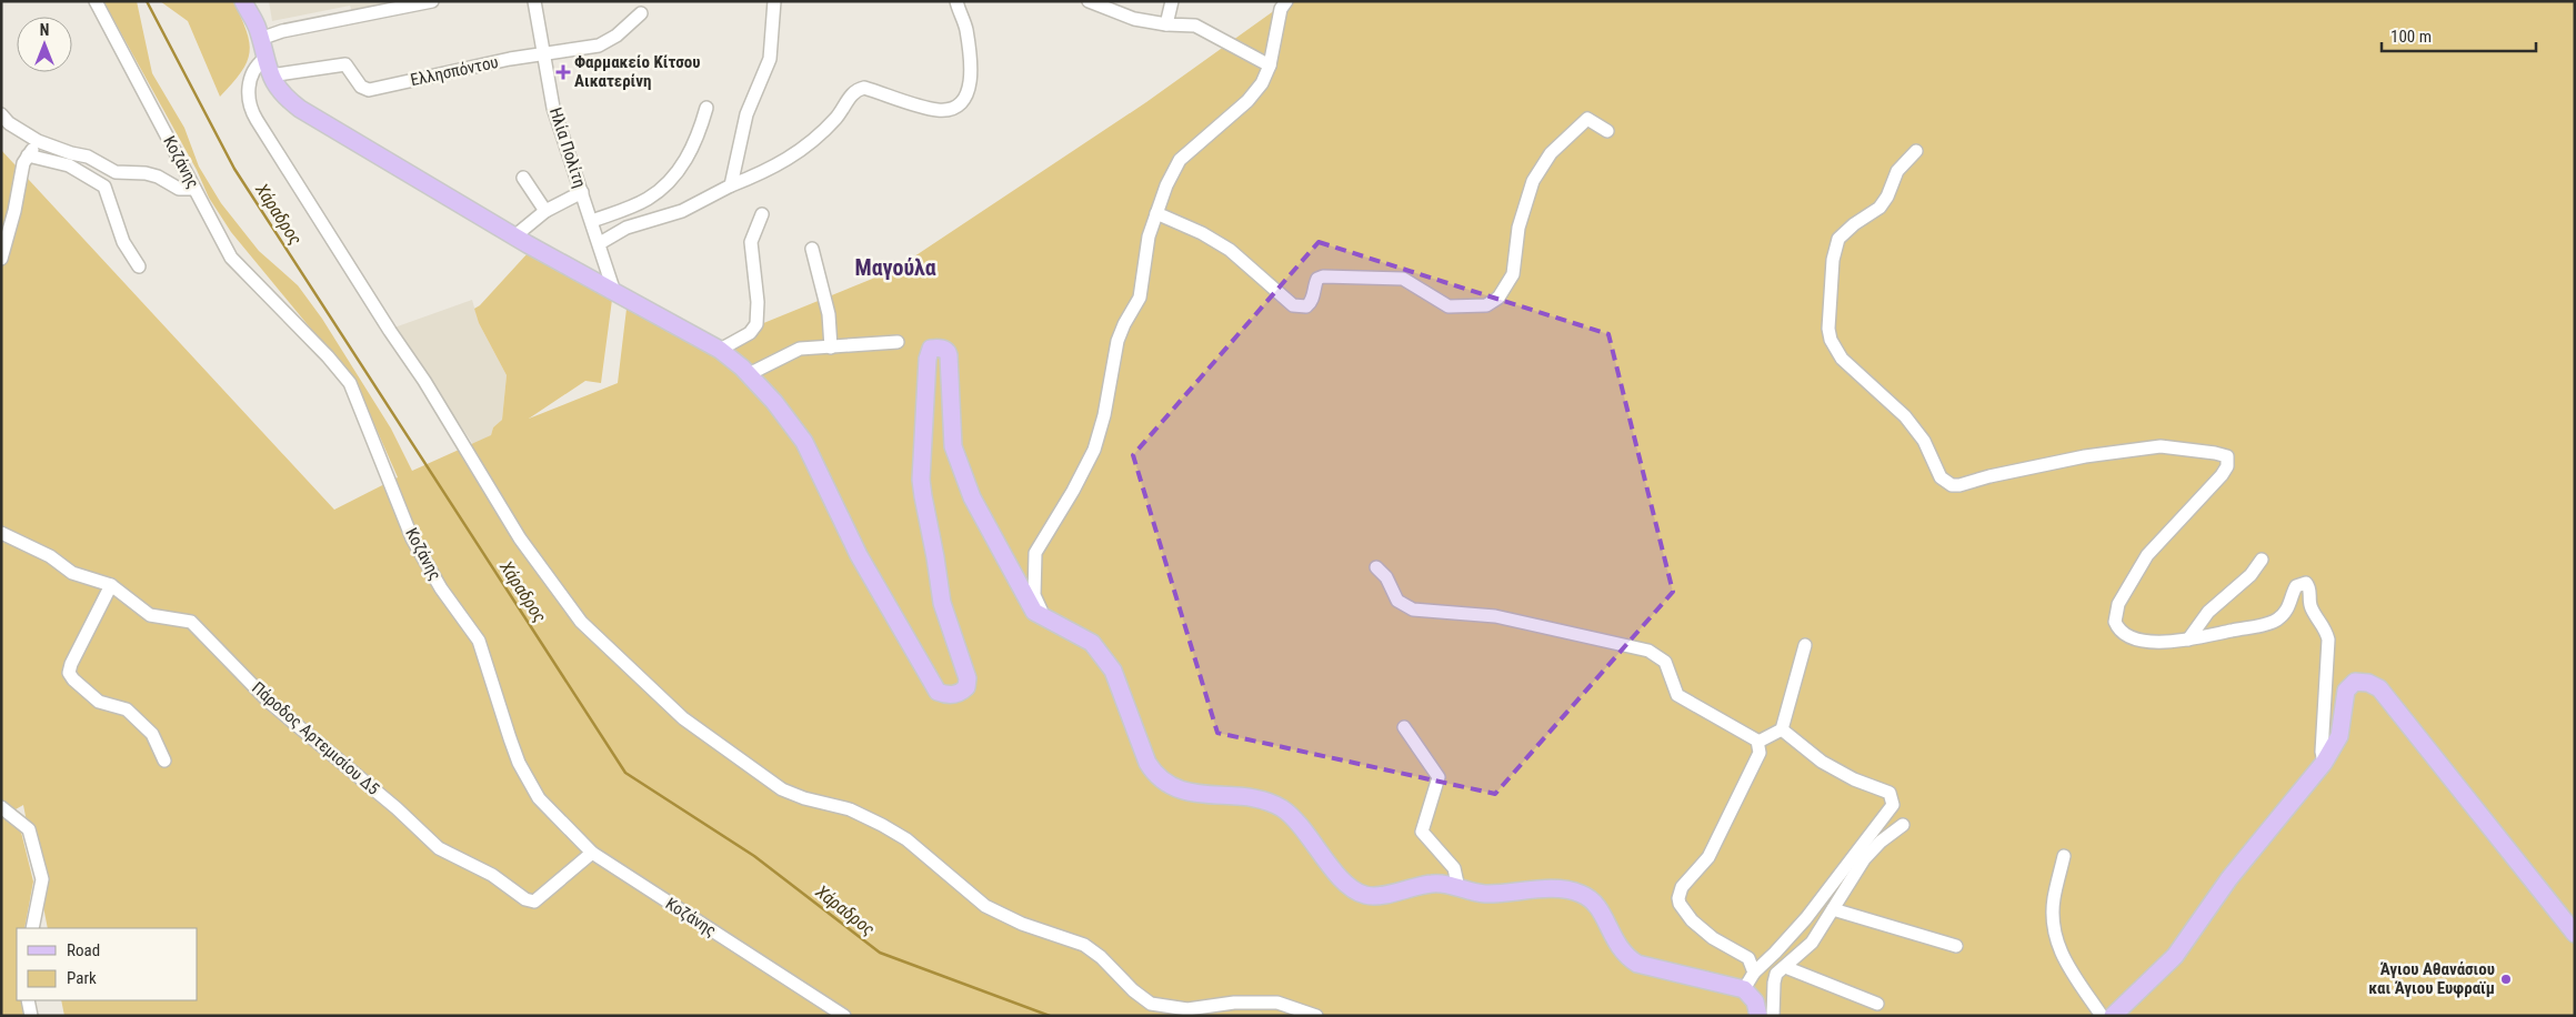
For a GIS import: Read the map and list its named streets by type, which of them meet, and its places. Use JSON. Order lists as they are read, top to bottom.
{
  "streets": {
    "street": [
      "Ελλησπόντου",
      "Ηλία Πολίτη",
      "Κοζάνης",
      "Πάροδος Αρτεμισίου Δ5"
    ]
  },
  "crossings": [
    ["Ελλησπόντου", "Ηλία Πολίτη"],
    ["Κοζάνης", "Πάροδος Αρτεμισίου Δ5"]
  ],
  "districts": ["Μαγούλα"],
  "water": ["Χάραδρος"],
  "places": {
    "health": ["Φαρμακείο Κίτσου Αικατερίνη"],
    "other": ["Άγιου Αθανάσιου και Άγιου Ευφραϊμ"]
  },
  "legend": ["Road", "Park"],
  "scale_bar": "100 m",
  "north": "top"
}
